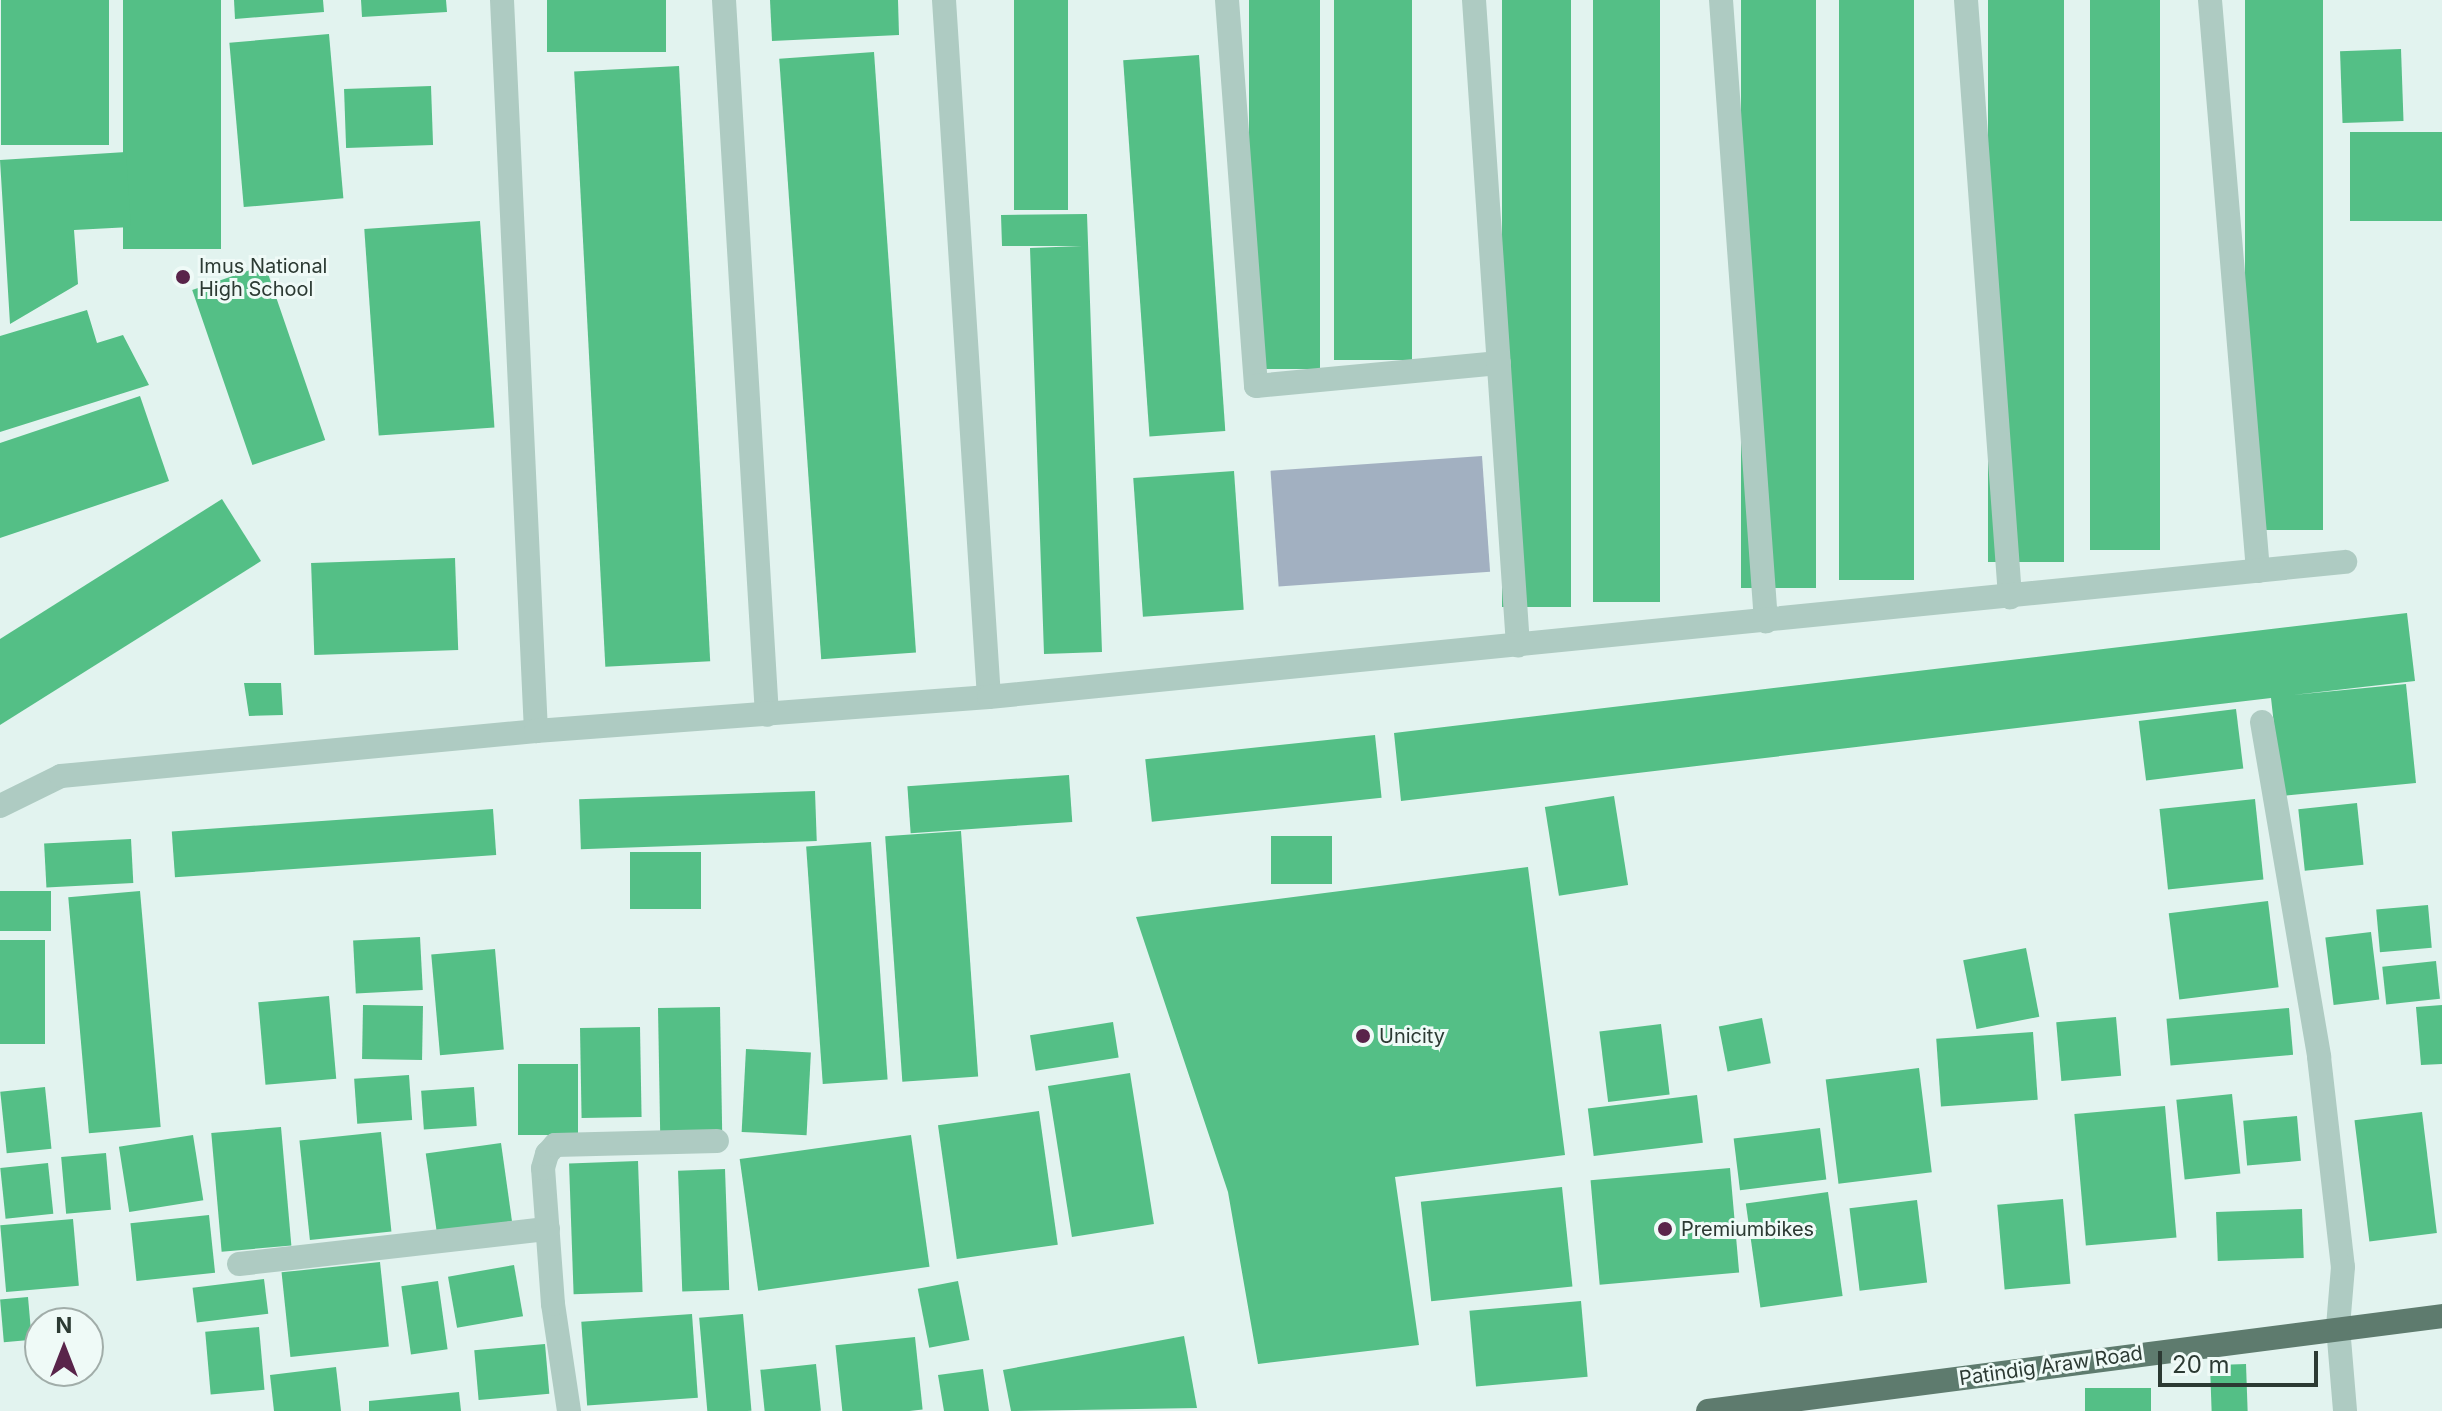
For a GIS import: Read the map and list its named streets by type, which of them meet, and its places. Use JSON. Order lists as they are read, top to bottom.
{
  "streets": {
    "main road": ["Patindig Araw Road"]
  },
  "places": ["Imus National High School", "Unicity", "Premiumbikes"],
  "scale_bar": "20 m",
  "north": "top"
}
